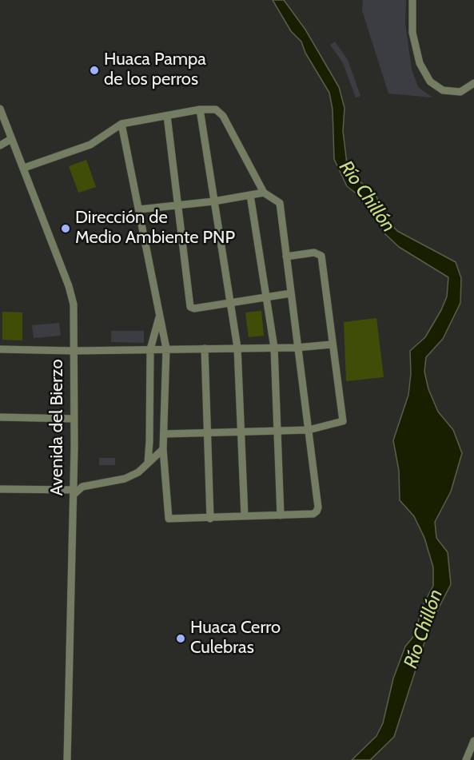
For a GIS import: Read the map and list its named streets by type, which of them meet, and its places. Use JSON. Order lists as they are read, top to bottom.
{
  "streets": {
    "street": ["Avenida del Bierzo"]
  },
  "water": ["Río Chillón"],
  "places": ["Huaca Pampa de los perros", "Dirección de Medio Ambiente PNP", "Huaca Cerro Culebras"]
}
